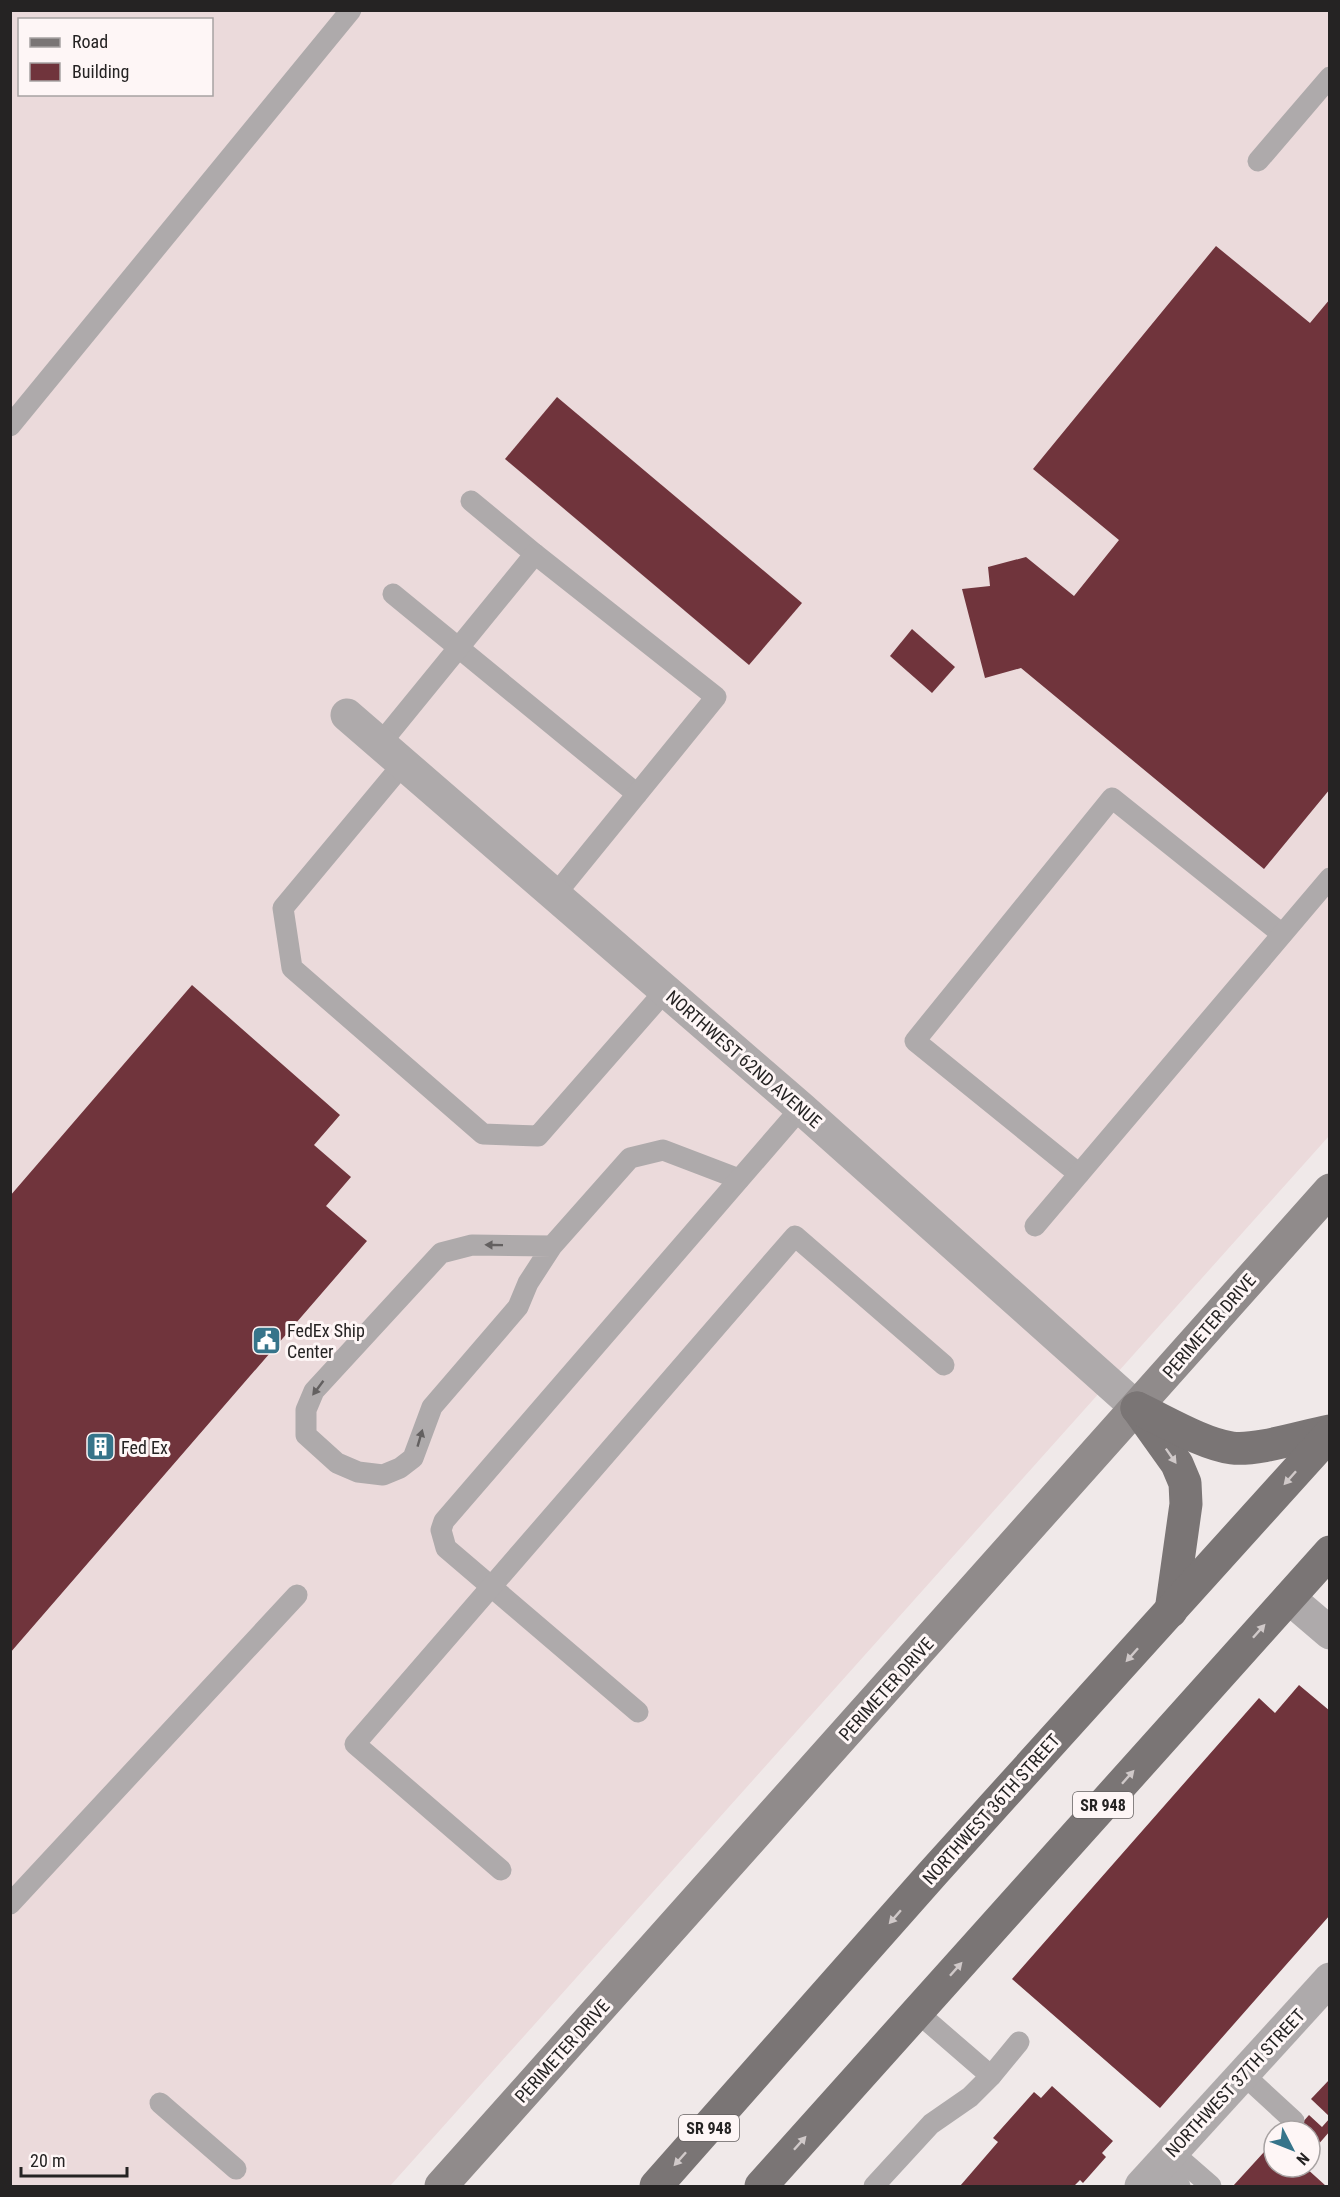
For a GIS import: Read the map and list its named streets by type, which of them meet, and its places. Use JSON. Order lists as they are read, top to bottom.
{
  "streets": {
    "main road": ["SR 948", "NORTHWEST 36TH STREET"],
    "street": ["NORTHWEST 62ND AVENUE", "PERIMETER DRIVE", "NORTHWEST 37TH STREET"]
  },
  "crossings": [
    ["NORTHWEST 62ND AVENUE", "PERIMETER DRIVE"]
  ],
  "places": {
    "public building": ["FedEx Ship Center"],
    "building": ["Fed Ex"]
  },
  "legend": ["Road", "Building"],
  "scale_bar": "20 m",
  "north": "bottom right"
}
